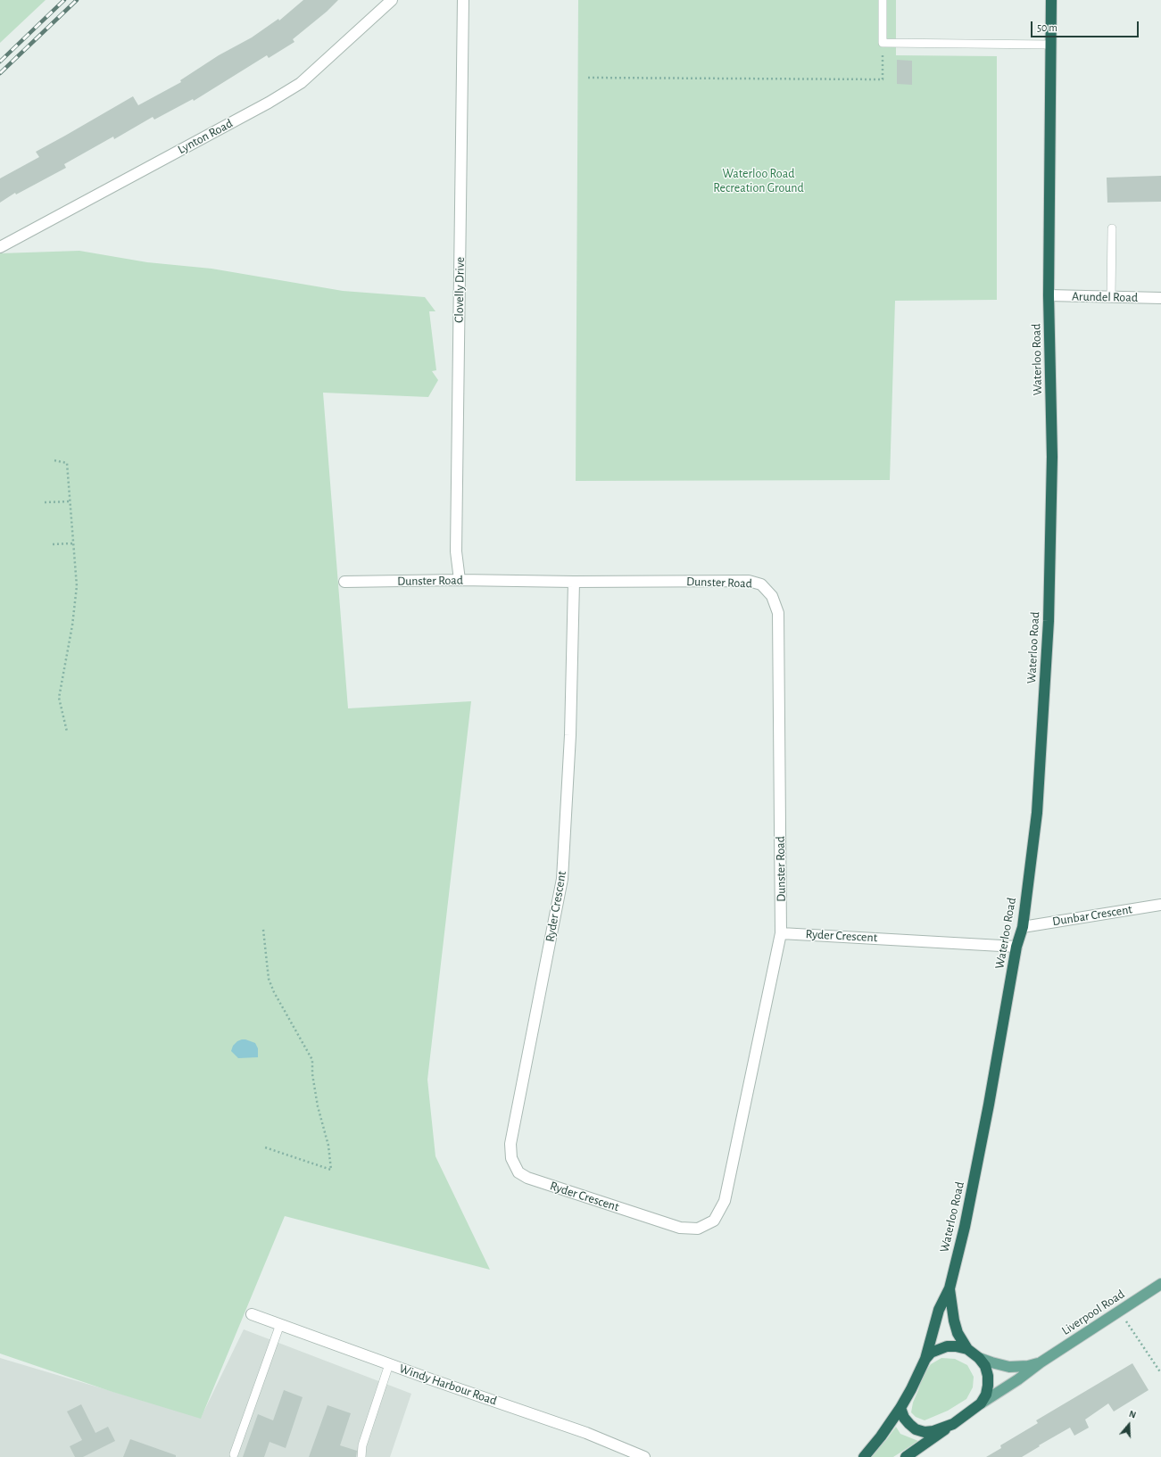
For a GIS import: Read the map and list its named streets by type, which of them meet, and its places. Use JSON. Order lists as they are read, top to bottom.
{
  "streets": {
    "highway": ["Waterloo Road"],
    "main road": ["Liverpool Road"],
    "street": [
      "Lynton Road",
      "Clovelly Drive",
      "Arundel Road",
      "Dunster Road",
      "Ryder Crescent",
      "Dunbar Crescent",
      "Windy Harbour Road"
    ]
  },
  "crossings": [
    ["Clovelly Drive", "Dunster Road"],
    ["Arundel Road", "Waterloo Road"],
    ["Waterloo Road", "Ryder Crescent"],
    ["Waterloo Road", "Dunbar Crescent"],
    ["Waterloo Road", "Liverpool Road"],
    ["Dunster Road", "Ryder Crescent"]
  ],
  "parks": ["Waterloo Road Recreation Ground"],
  "scale_bar": "50 m",
  "north": "top"
}
